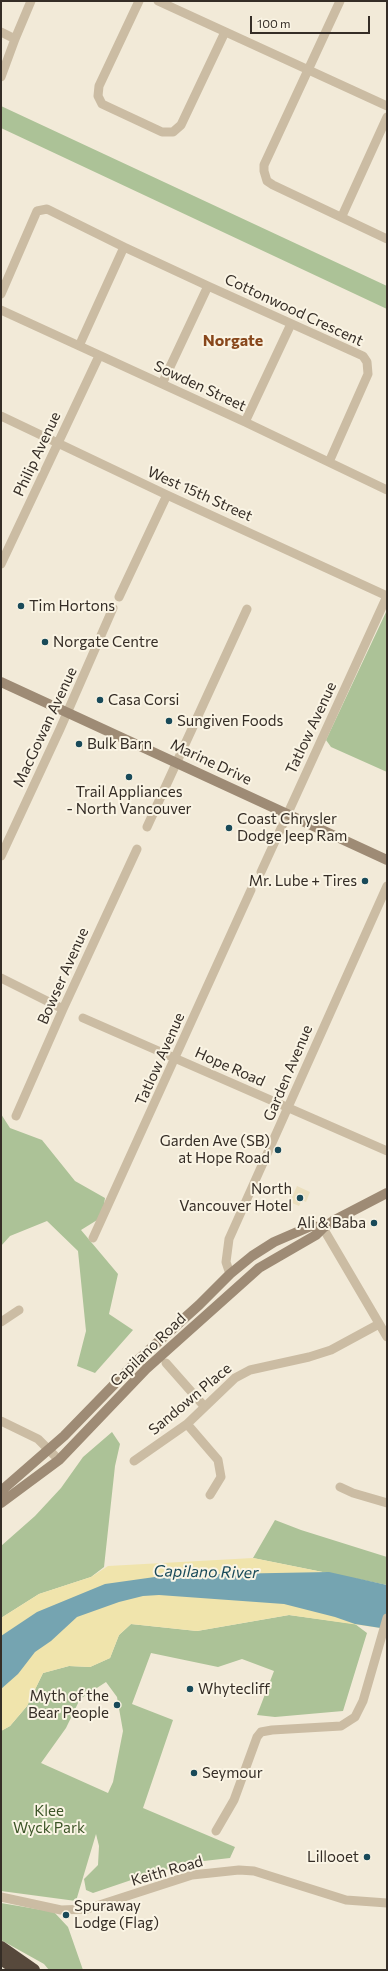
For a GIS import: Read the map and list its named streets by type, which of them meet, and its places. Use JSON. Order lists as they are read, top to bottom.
{
  "streets": {
    "main road": ["Marine Drive", "Capilano Road"],
    "street": [
      "Cottonwood Crescent",
      "Sowden Street",
      "Philip Avenue",
      "West 15th Street",
      "MacGowan Avenue",
      "Tatlow Avenue",
      "Bowser Avenue",
      "Hope Road",
      "Garden Avenue",
      "Sandown Place",
      "Keith Road"
    ]
  },
  "crossings": [
    ["Cottonwood Crescent", "Sowden Street"],
    ["Sowden Street", "Philip Avenue"],
    ["Philip Avenue", "West 15th Street"],
    ["West 15th Street", "Tatlow Avenue"],
    ["MacGowan Avenue", "Marine Drive"],
    ["Tatlow Avenue", "Marine Drive"],
    ["Tatlow Avenue", "Hope Road"],
    ["Hope Road", "Garden Avenue"],
    ["Garden Avenue", "Capilano Road"]
  ],
  "districts": ["Norgate"],
  "water": ["Capilano River"],
  "parks": ["Klee Wyck Park"],
  "places": [
    "Tim Hortons",
    "Norgate Centre",
    "Casa Corsi",
    "Sungiven Foods",
    "Bulk Barn",
    "Trail Appliances - North Vancouver",
    "Coast Chrysler Dodge Jeep Ram",
    "Mr. Lube + Tires",
    "Garden Ave (SB) at Hope Road",
    "North Vancouver Hotel",
    "Ali & Baba",
    "Whytecliff",
    "Myth of the Bear People",
    "Seymour",
    "Lillooet",
    "Spuraway Lodge (Flag)"
  ],
  "scale_bar": "100 m"
}
